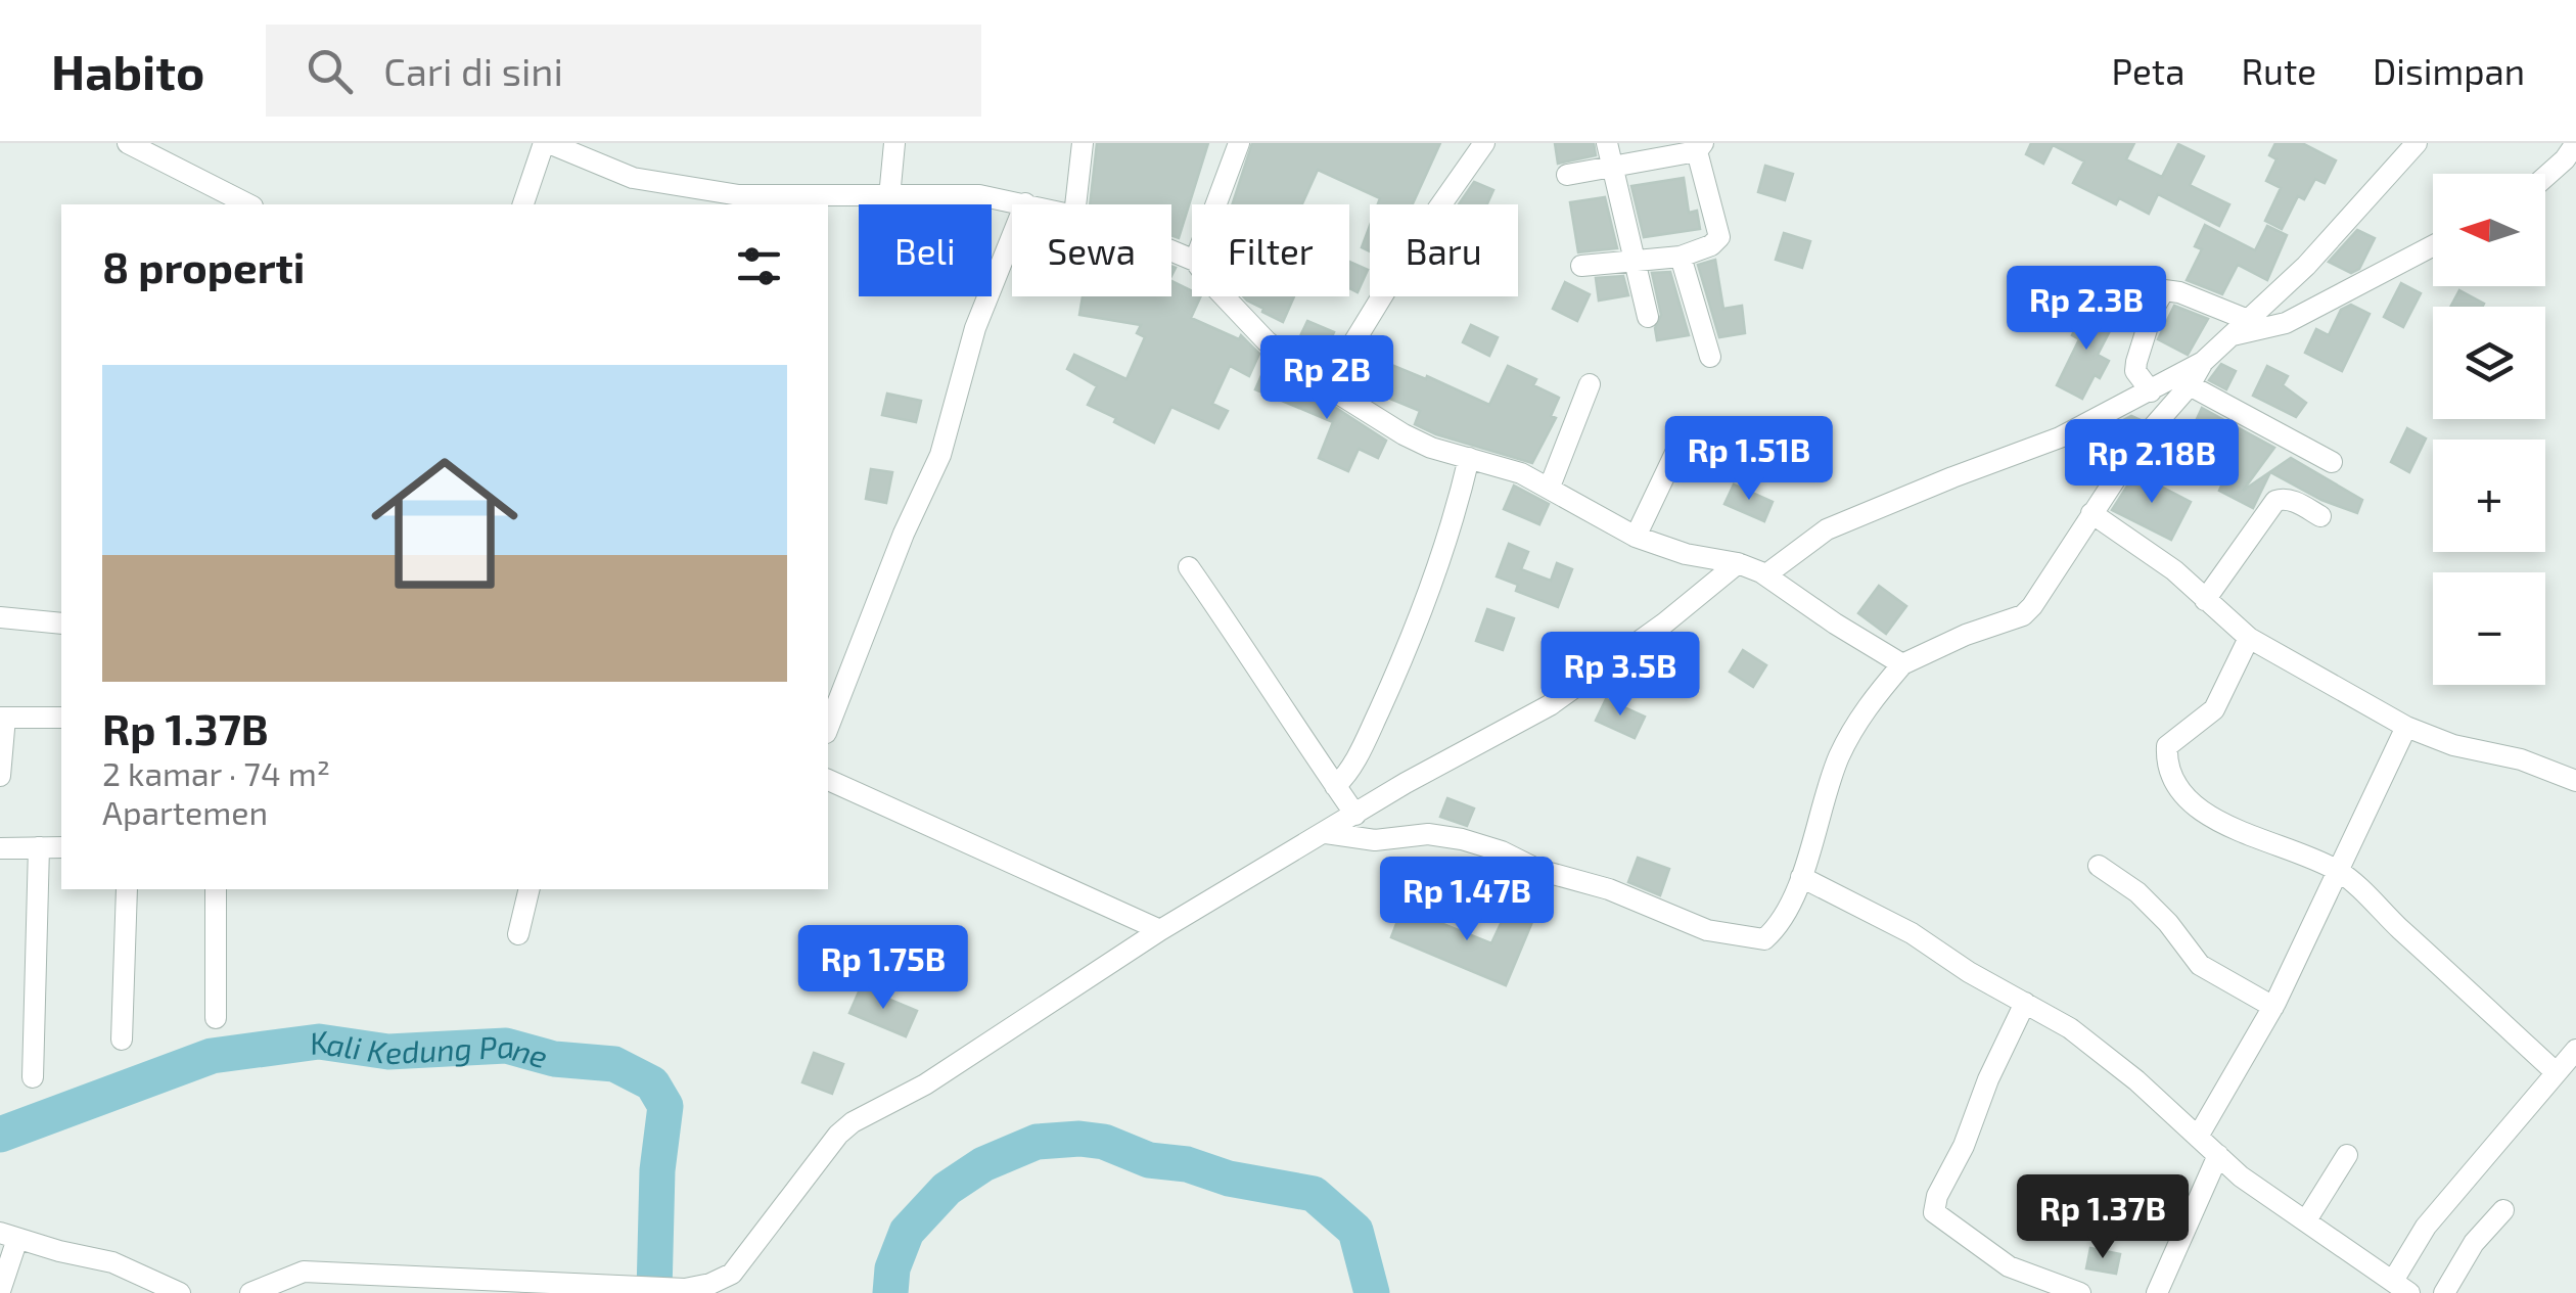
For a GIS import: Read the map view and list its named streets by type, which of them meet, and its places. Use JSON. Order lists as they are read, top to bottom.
{
  "water": ["Kali Kedung Pane"],
  "north": "left",
  "page": {
    "header": "Habito",
    "search": "Cari di sini",
    "nav": ["Peta", "Rute", "Disimpan"],
    "map_buttons": ["+", "−"],
    "chip": [
      "Beli",
      "Sewa",
      "Filter",
      "Baru"
    ],
    "heading": "8 properti",
    "price": [
      "Rp 2.3B",
      "Rp 2B",
      "Rp 1.51B",
      "Rp 2.18B",
      "Rp 3.5B",
      "Rp 1.47B",
      "Rp 1.75B",
      "Rp 1.37B"
    ],
    "list": [
      {
        "name": "Rp 1.37B",
        "note": "2 kamar · 74 m² · Apartemen"
      }
    ]
  }
}
